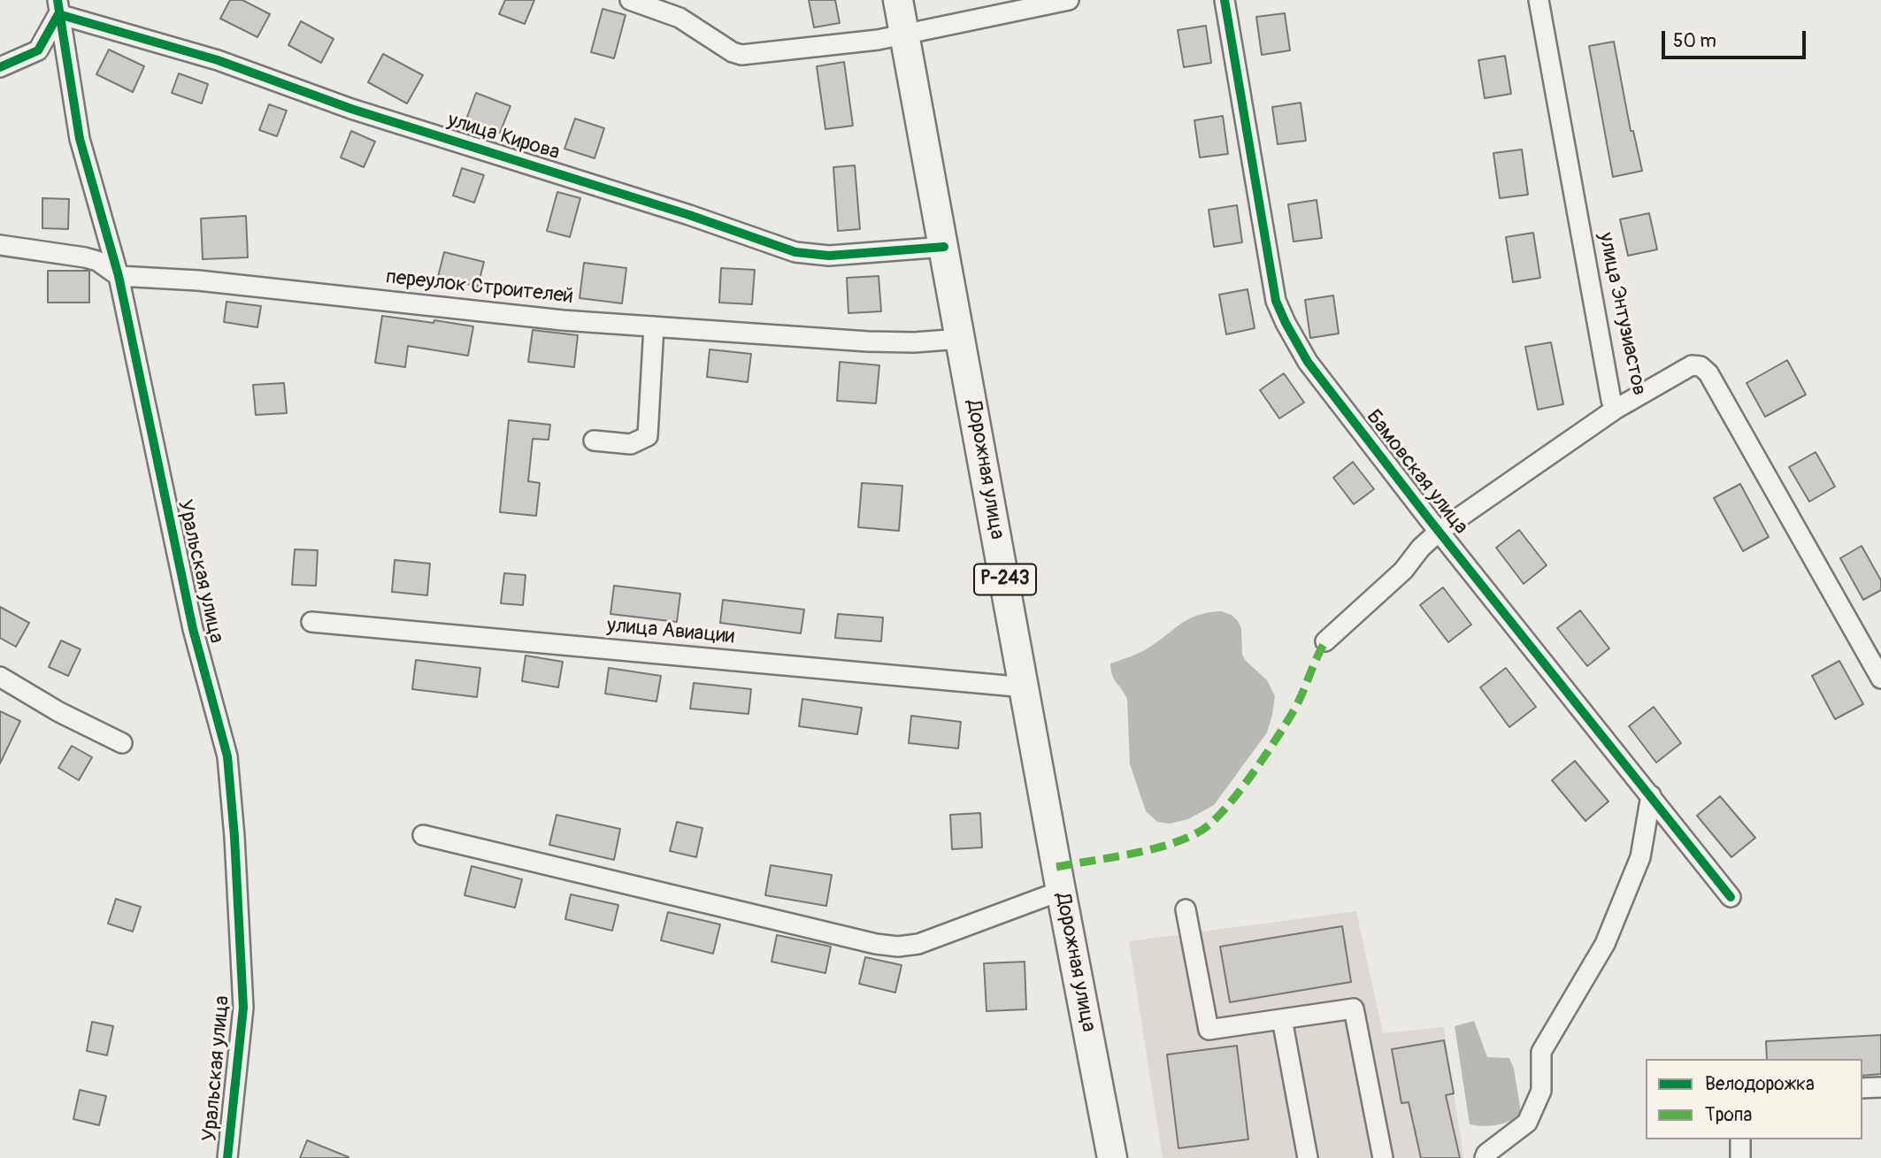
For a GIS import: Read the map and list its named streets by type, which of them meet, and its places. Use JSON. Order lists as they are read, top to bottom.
{
  "streets": {
    "highway": ["Дорожная улица", "Р-243"],
    "street": [
      "улица Кирова",
      "переулок Строителей",
      "улица Энтузиастов",
      "Бамовская улица",
      "Уральская улица",
      "улица Авиации"
    ]
  },
  "crossings": [
    ["улица Кирова", "Дорожная улица"],
    ["улица Кирова", "Уральская улица"],
    ["переулок Строителей", "Дорожная улица"],
    ["переулок Строителей", "Уральская улица"],
    ["Дорожная улица", "улица Авиации"]
  ],
  "legend": ["Велодорожка", "Тропа"],
  "scale_bar": "50 m"
}
